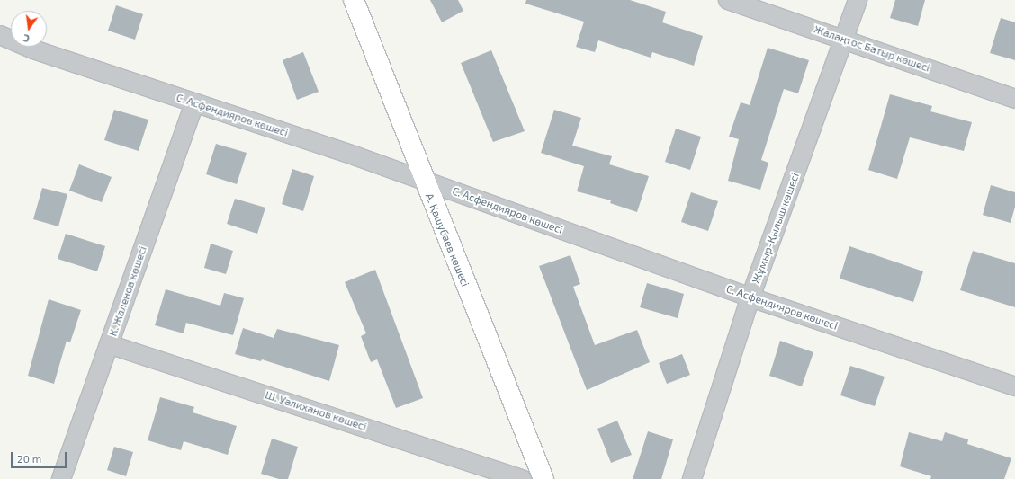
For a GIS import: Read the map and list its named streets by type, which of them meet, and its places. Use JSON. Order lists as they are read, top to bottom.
{
  "streets": {
    "street": [
      "Жалаңтос Батыр көшесі",
      "С. Асфендияров көшесі",
      "Жұмыр-Қылыш көшесі",
      "А. Қашубаев көшесі",
      "К. Жаленов көшесі",
      "Ш. Уәлиханов көшесі"
    ]
  },
  "crossings": [
    ["Жалаңтос Батыр көшесі", "Жұмыр-Қылыш көшесі"],
    ["С. Асфендияров көшесі", "Жұмыр-Қылыш көшесі"],
    ["С. Асфендияров көшесі", "А. Қашубаев көшесі"],
    ["С. Асфендияров көшесі", "К. Жаленов көшесі"],
    ["К. Жаленов көшесі", "Ш. Уәлиханов көшесі"]
  ],
  "scale_bar": "20 m",
  "north": "bottom"
}
